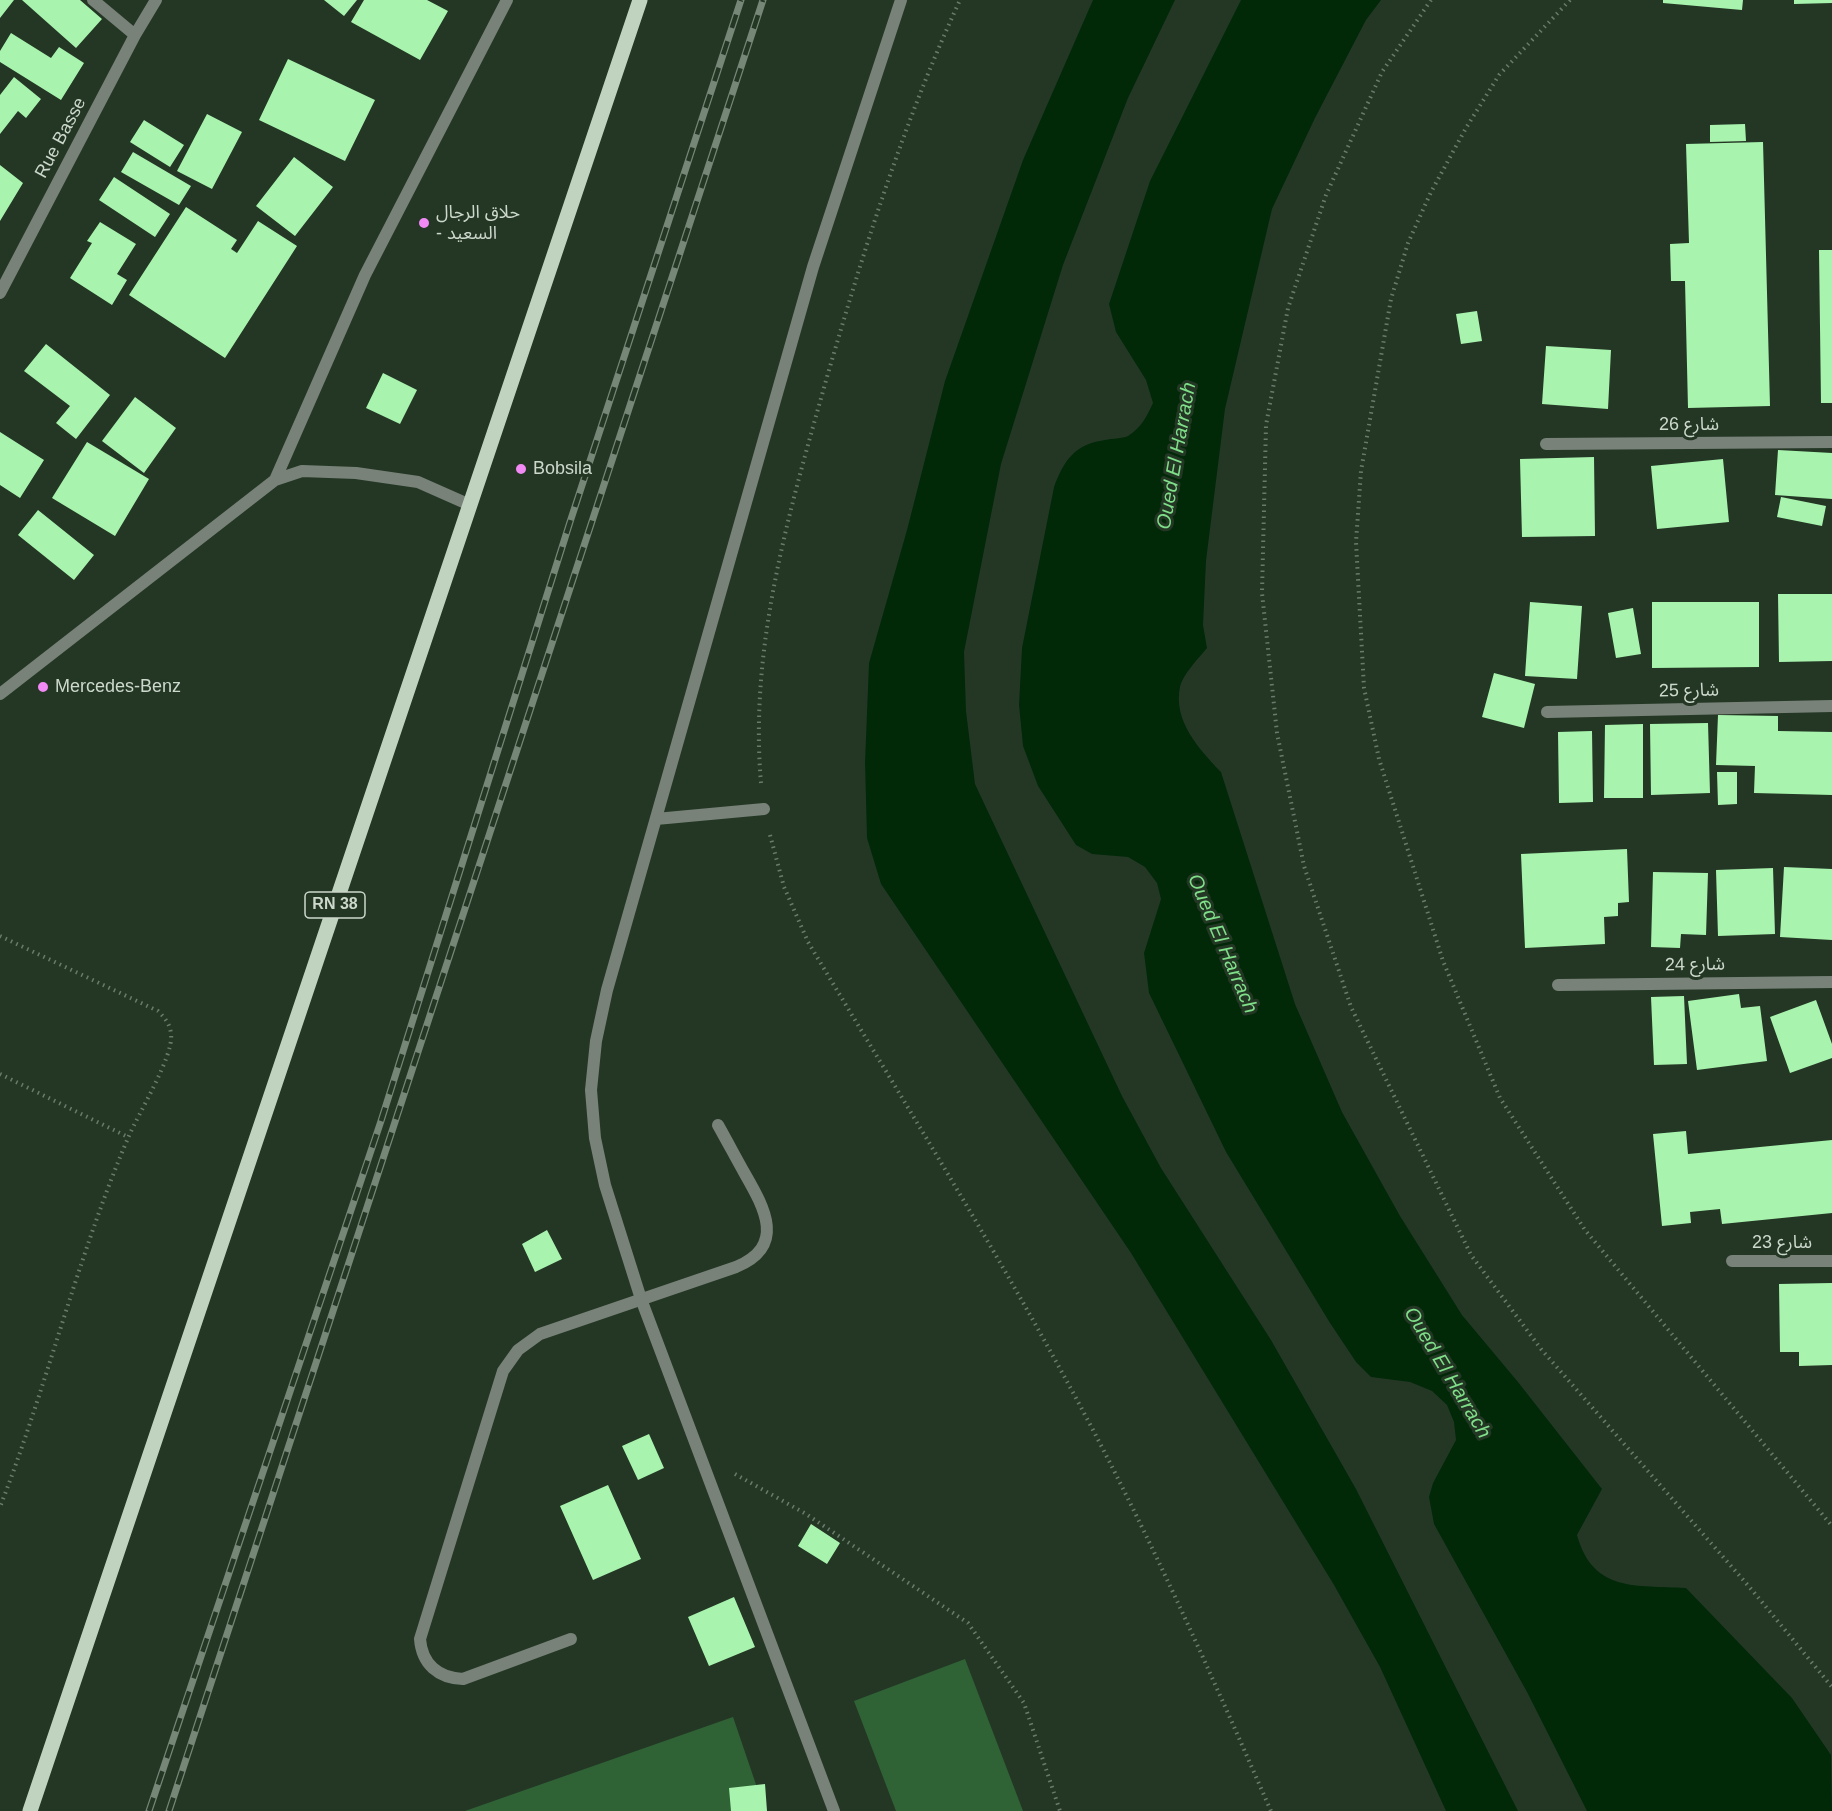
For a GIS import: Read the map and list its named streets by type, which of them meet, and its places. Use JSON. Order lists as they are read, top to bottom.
{
  "streets": {
    "main road": ["RN 38"],
    "street": [
      "Rue Basse",
      "شارع 26",
      "شارع 25",
      "شارع 24",
      "شارع 23"
    ]
  },
  "water": ["Oued El Harrach"],
  "places": ["حلاق الرجال - السعيد", "Bobsila", "Mercedes-Benz"]
}
